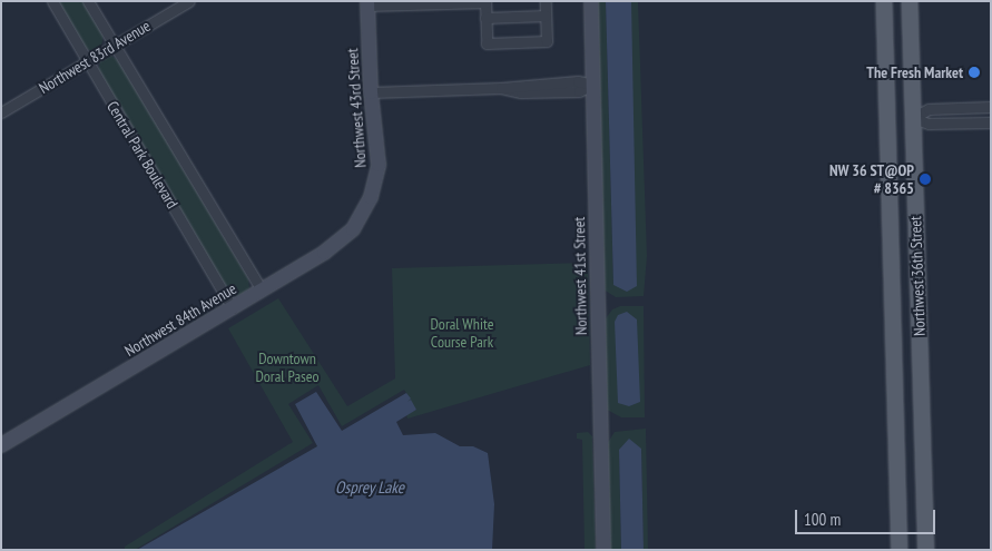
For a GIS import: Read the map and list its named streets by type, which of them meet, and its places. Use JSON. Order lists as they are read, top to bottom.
{
  "streets": {
    "main road": ["Northwest 36th Street"],
    "street": [
      "Northwest 83rd Avenue",
      "Northwest 43rd Street",
      "Central Park Boulevard",
      "Northwest 41st Street",
      "Northwest 84th Avenue"
    ]
  },
  "crossings": [
    ["Northwest 83rd Avenue", "Central Park Boulevard"],
    ["Northwest 43rd Street", "Northwest 84th Avenue"],
    ["Central Park Boulevard", "Northwest 84th Avenue"]
  ],
  "water": ["Osprey Lake"],
  "parks": ["Doral White Course Park", "Downtown Doral Paseo"],
  "places": ["The Fresh Market", "NW 36 ST@OP # 8365"],
  "scale_bar": "100 m"
}
